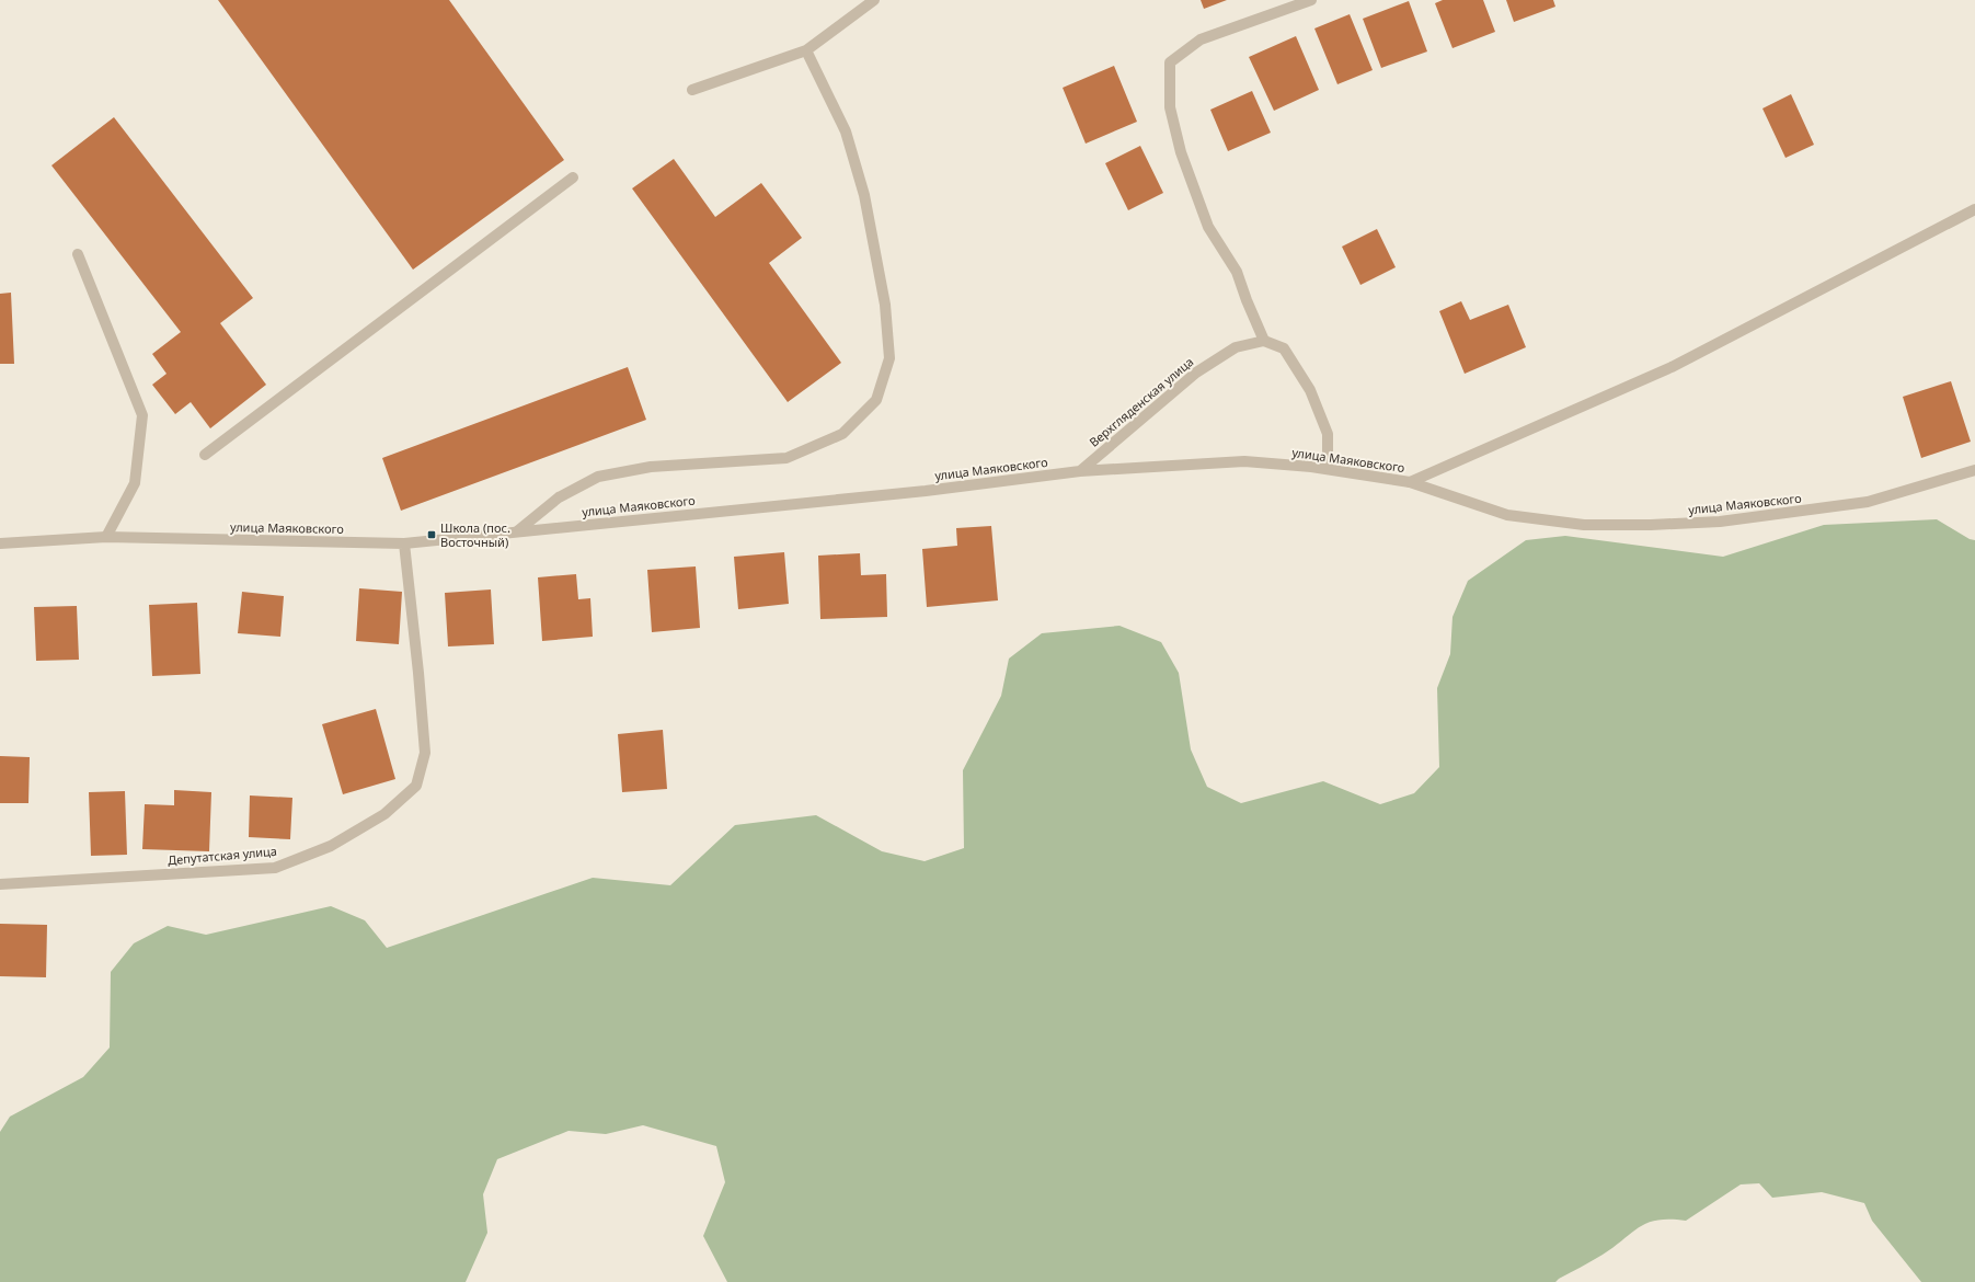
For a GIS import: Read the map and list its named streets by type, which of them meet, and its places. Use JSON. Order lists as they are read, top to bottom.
{
  "streets": {
    "street": ["Верхгляденская улица", "улица Маяковского", "Депутатская улица"]
  },
  "crossings": [
    ["Верхгляденская улица", "улица Маяковского"],
    ["улица Маяковского", "Депутатская улица"]
  ],
  "places": {
    "transit": ["Школа (пос. Восточный)"]
  }
}
